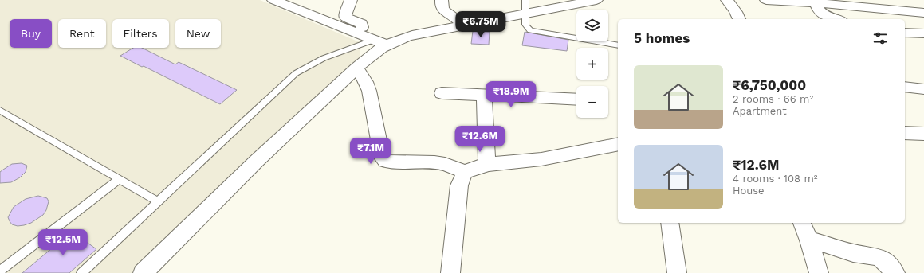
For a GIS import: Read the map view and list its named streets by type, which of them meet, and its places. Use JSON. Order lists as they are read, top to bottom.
{
  "page": {
    "map_buttons": ["+", "−"],
    "price": [
      "₹6.75M",
      "₹18.9M",
      "₹12.6M",
      "₹7.1M",
      "₹12.5M"
    ],
    "chip": [
      "Buy",
      "Rent",
      "Filters",
      "New"
    ],
    "heading": "5 homes",
    "list": [
      {
        "name": "₹6,750,000",
        "note": "2 rooms · 66 m² · Apartment"
      },
      {
        "name": "₹12.6M",
        "note": "4 rooms · 108 m² · House"
      }
    ]
  }
}
